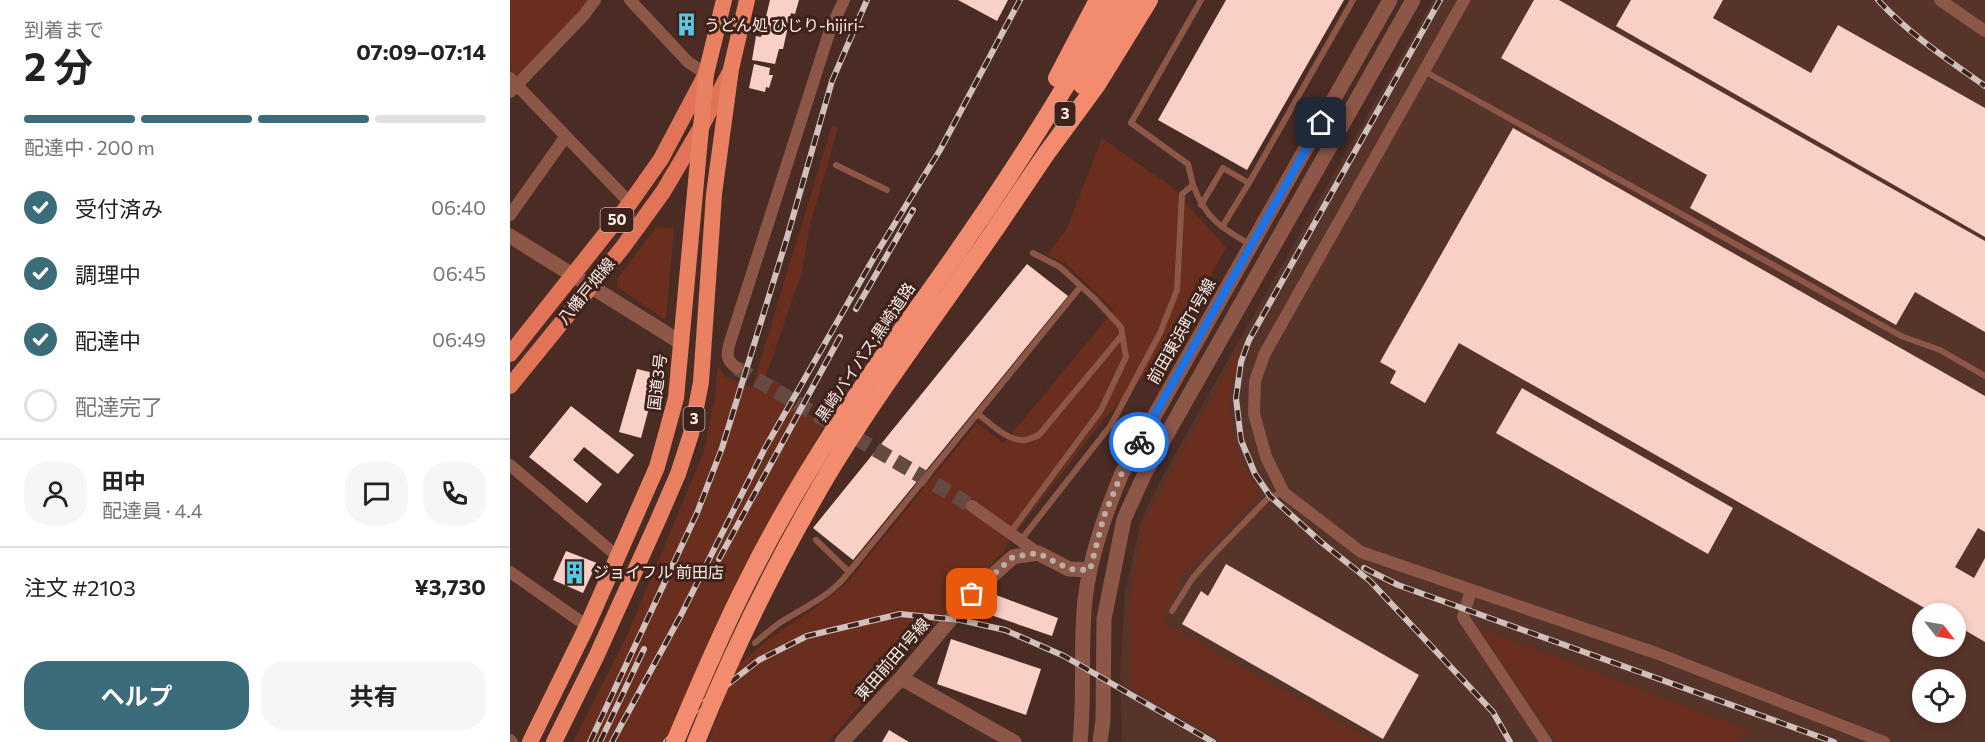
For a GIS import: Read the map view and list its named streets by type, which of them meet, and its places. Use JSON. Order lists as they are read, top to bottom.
{
  "streets": {
    "highway": ["3", "黒崎バイパス;黒崎道路", "国道3号"],
    "main road": ["50", "八幡戸畑線"],
    "street": ["前田東浜町1号線", "東田前田1号線"]
  },
  "crossings": [
    ["3", "八幡戸畑線"],
    ["八幡戸畑線", "国道3号"]
  ],
  "places": {
    "building": ["うどん処 ひじり-hijiri-", "ジョイフル 前田店"]
  },
  "north": "bottom right",
  "page": {
    "heading": ["2 分", "到着まで", "07:09–07:14"],
    "panel": [
      "田中",
      "配達員 · 4.4",
      "注文 #2103",
      "¥3,730"
    ],
    "bar": "配達中 · 200 m",
    "list": [
      ["受付済み", "06:40"],
      ["調理中", "06:45"],
      ["配達中", "06:49"],
      "配達完了"
    ],
    "buttons": ["ヘルプ", "共有"]
  }
}
